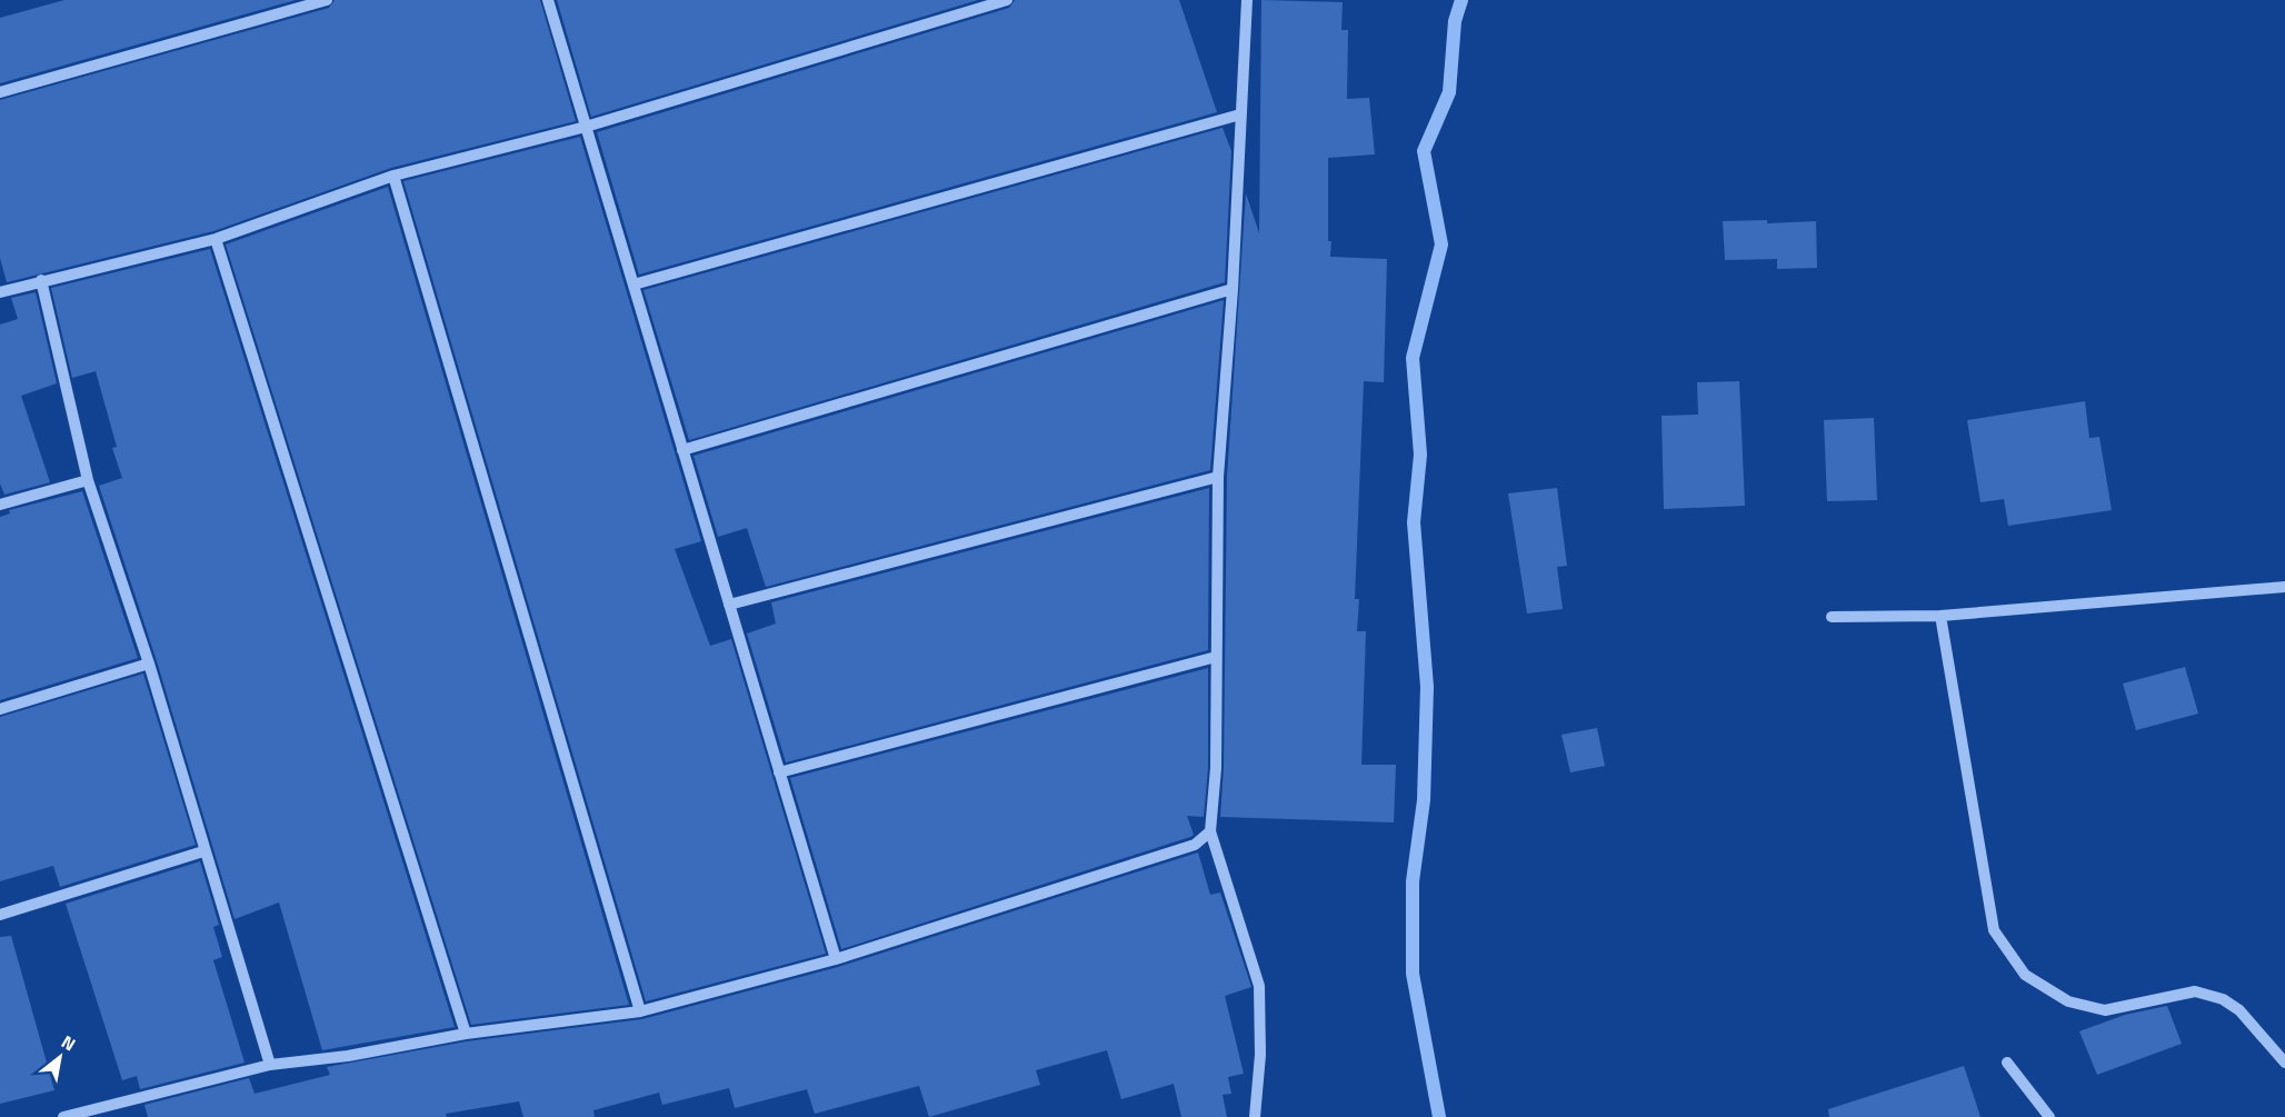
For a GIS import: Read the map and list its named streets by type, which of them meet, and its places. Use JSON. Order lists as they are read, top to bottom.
{
  "north": "top right"
}
